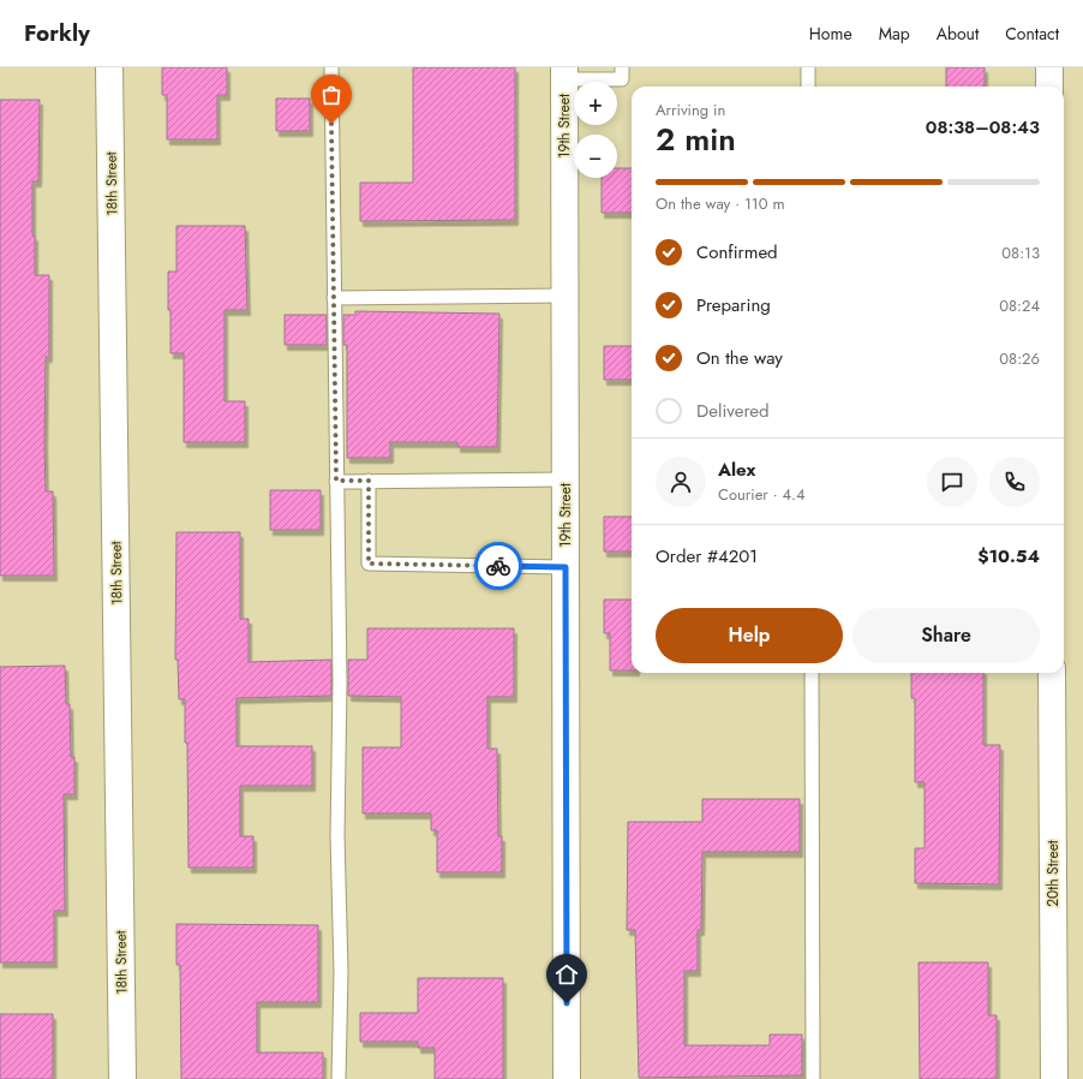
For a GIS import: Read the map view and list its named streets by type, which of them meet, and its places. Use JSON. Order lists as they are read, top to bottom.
{
  "streets": {
    "street": ["19th Street", "18th Street", "20th Street"]
  },
  "page": {
    "header": "Forkly",
    "nav": [
      "Home",
      "Map",
      "About",
      "Contact"
    ],
    "map_buttons": ["+", "−"],
    "heading": ["2 min", "Arriving in", "08:38–08:43"],
    "panel": [
      "Alex",
      "Courier · 4.4",
      "Order #4201",
      "$10.54"
    ],
    "bar": "On the way · 110 m",
    "list": [
      ["Confirmed", "08:13"],
      ["Preparing", "08:24"],
      ["On the way", "08:26"],
      "Delivered"
    ],
    "buttons": ["Help", "Share"]
  }
}
